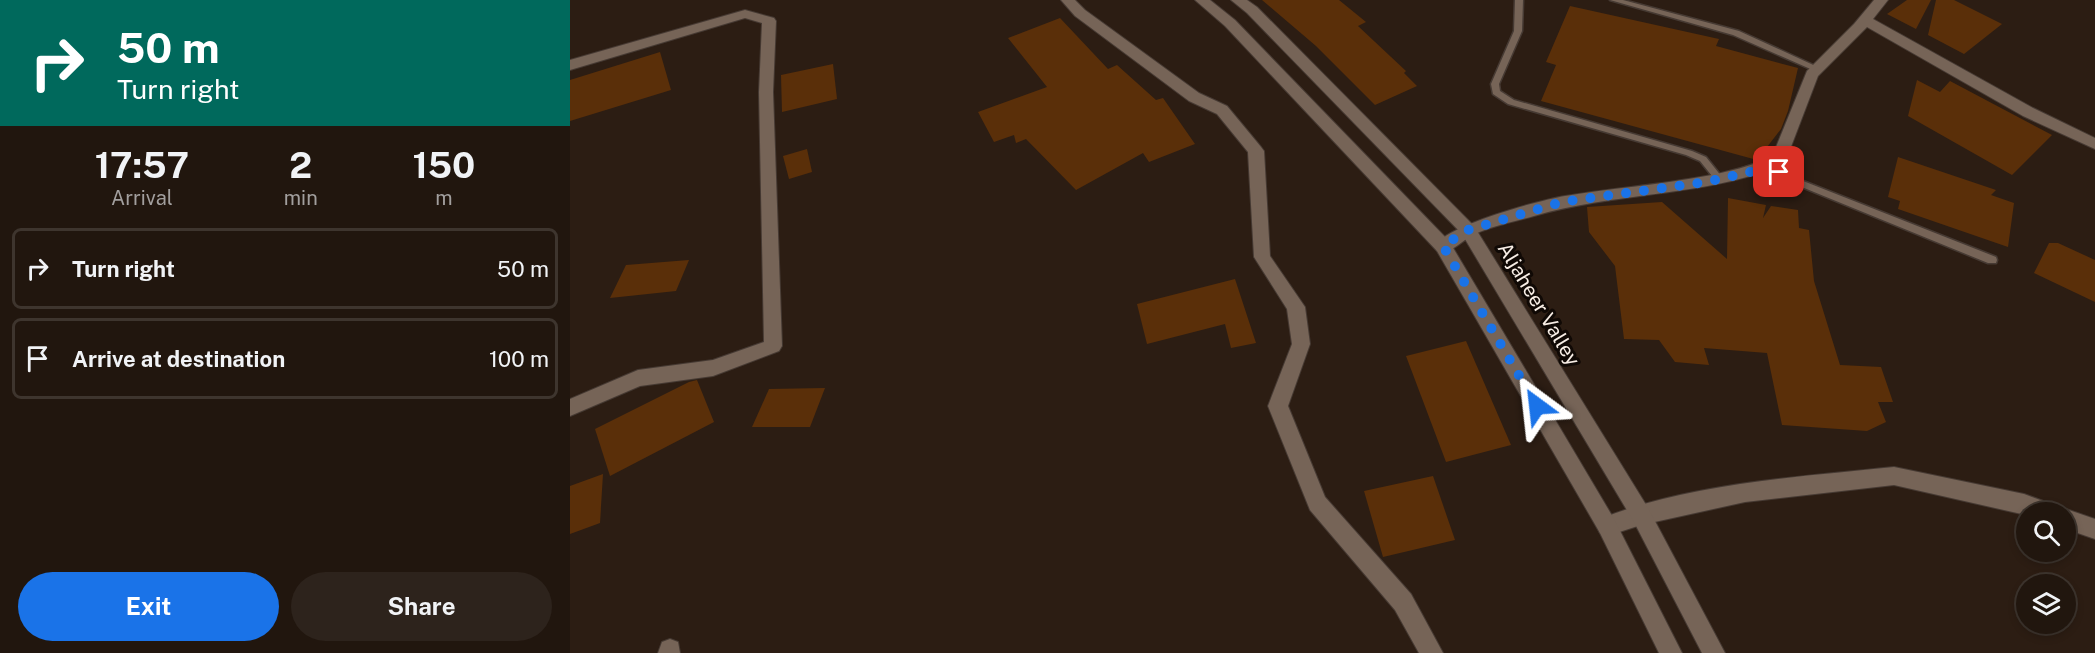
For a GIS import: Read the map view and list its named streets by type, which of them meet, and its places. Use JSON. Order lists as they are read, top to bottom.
{
  "streets": {
    "street": ["Aljaheer Valley"]
  },
  "page": {
    "turn": ["50 m", "Turn right"],
    "eta": [
      "17:57",
      "Arrival",
      "2",
      "min",
      "150",
      "m"
    ],
    "list": [
      {
        "name": "Turn right",
        "value": "50 m"
      },
      {
        "name": "Arrive at destination",
        "value": "100 m"
      }
    ],
    "buttons": ["Exit", "Share"]
  }
}
